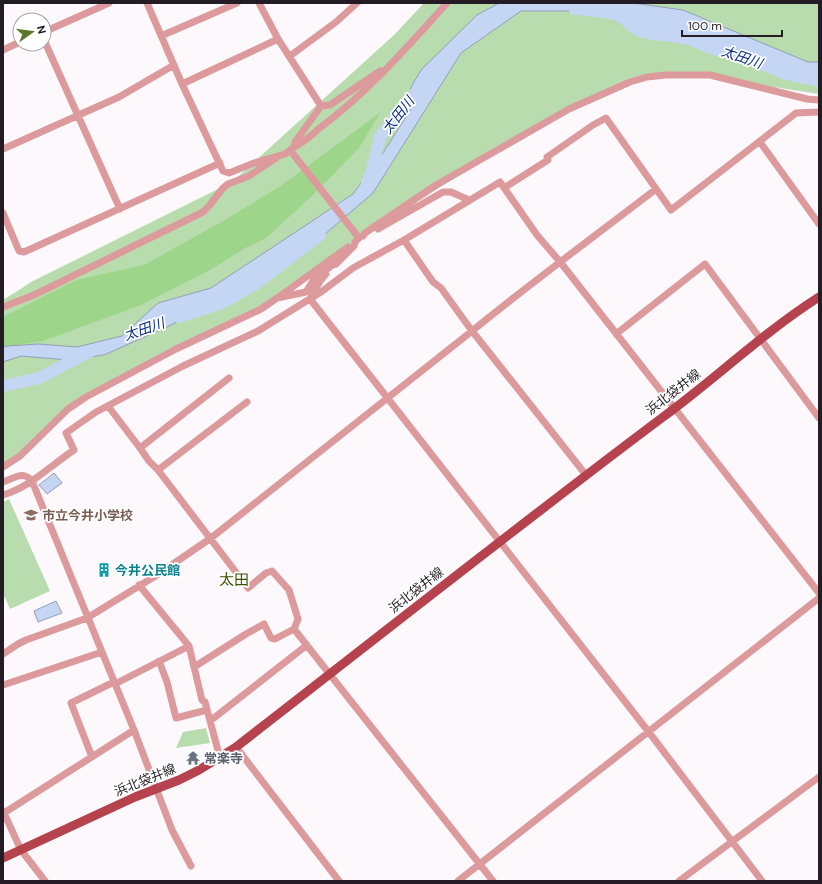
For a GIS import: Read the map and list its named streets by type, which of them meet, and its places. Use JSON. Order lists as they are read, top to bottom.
{
  "streets": {
    "main road": ["浜北袋井線"]
  },
  "districts": ["太田"],
  "water": ["太田川"],
  "places": {
    "school or university": ["市立今井小学校"],
    "building": ["今井公民館"],
    "temple": ["常楽寺"]
  },
  "scale_bar": "100 m",
  "north": "right"
}
